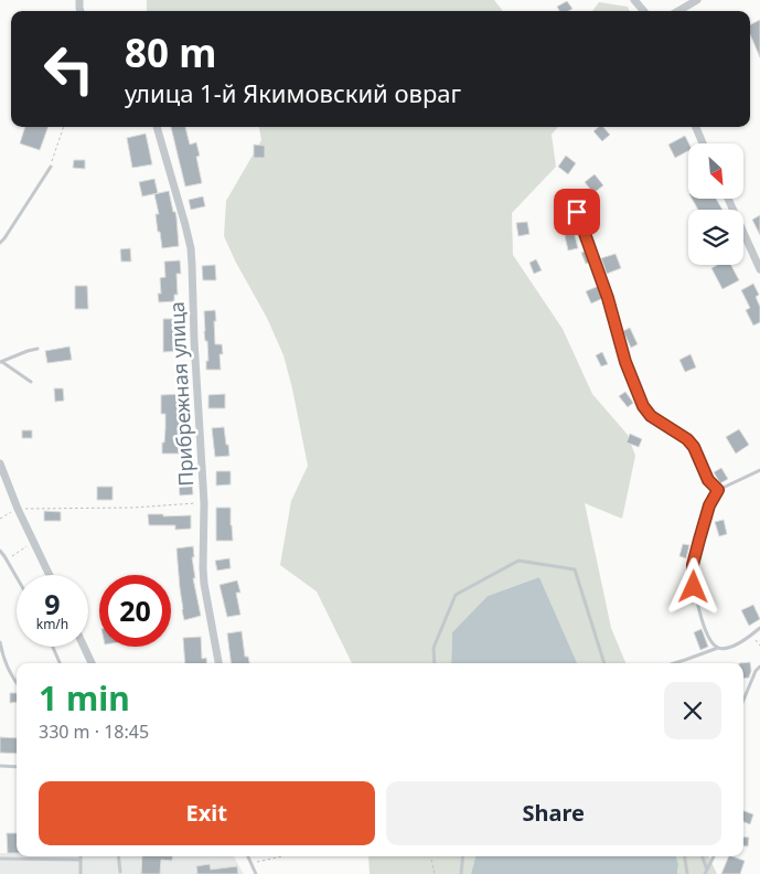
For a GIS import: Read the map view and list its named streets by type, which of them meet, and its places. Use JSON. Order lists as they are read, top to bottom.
{
  "streets": {
    "street": ["Прибрежная улица"]
  },
  "north": "bottom right",
  "page": {
    "turn": ["80 m", "улица 1-й Якимовский овраг"],
    "speed": "9 km/h",
    "limit": "20",
    "heading": ["1 min", "330 m · 18:45"],
    "buttons": ["Exit", "Share"]
  }
}
